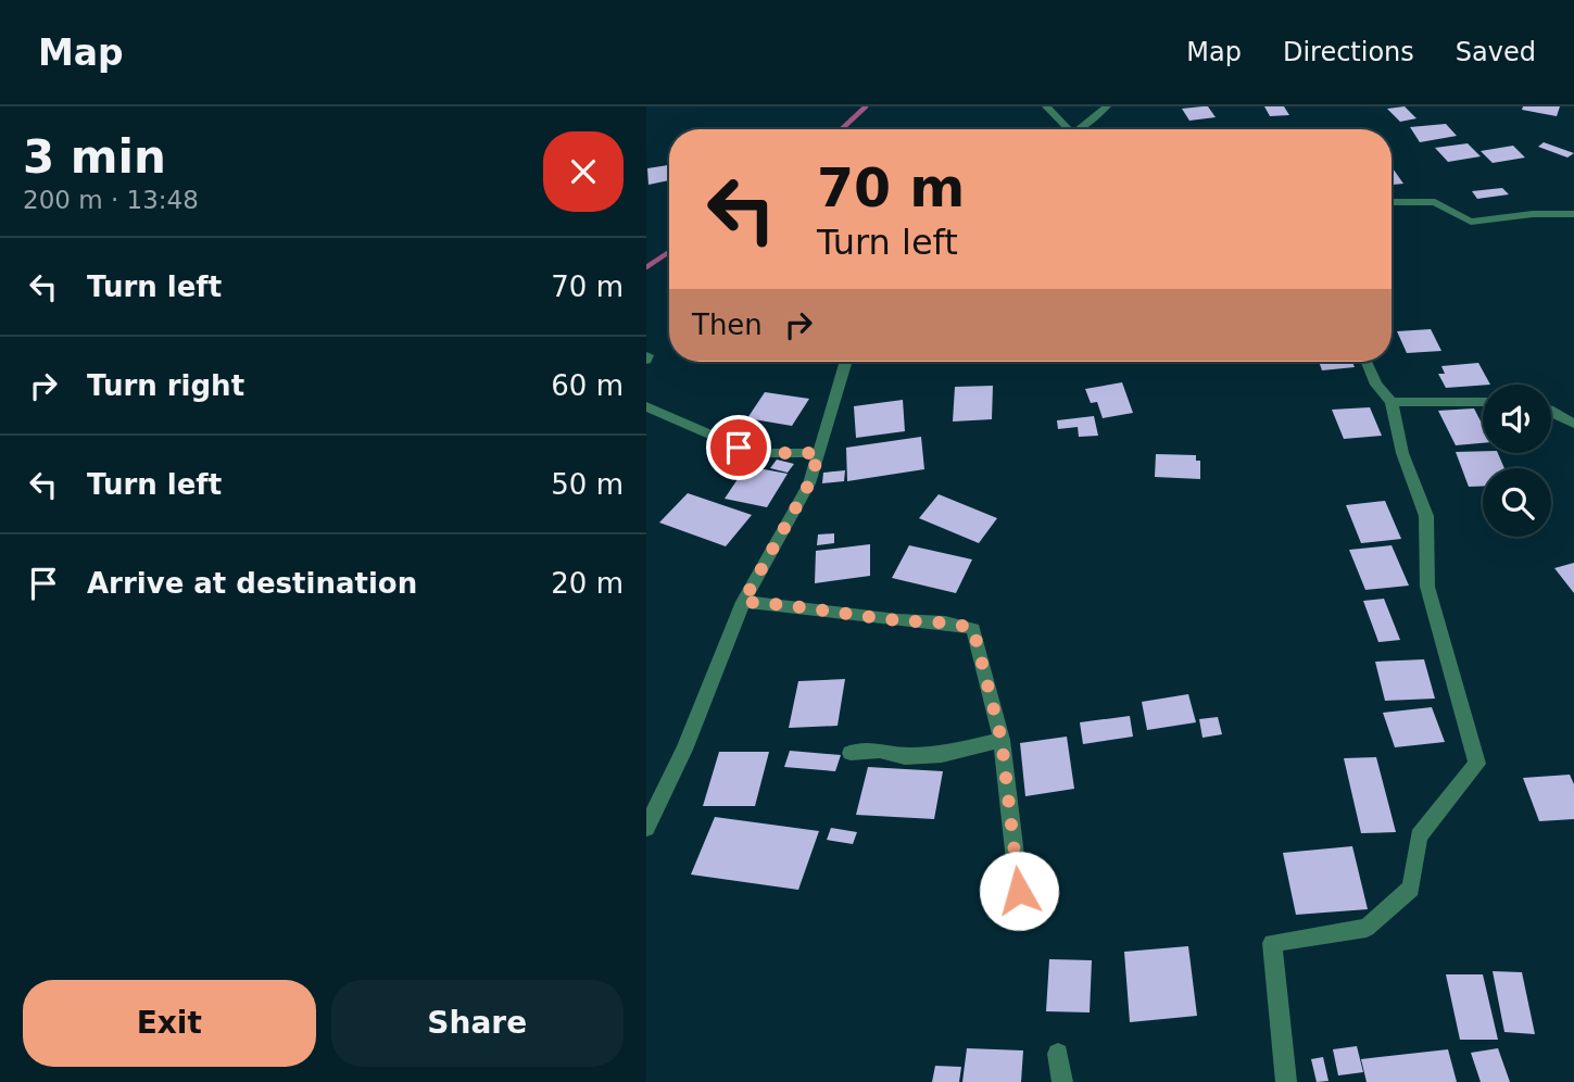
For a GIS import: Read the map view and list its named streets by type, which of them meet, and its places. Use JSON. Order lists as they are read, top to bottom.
{
  "page": {
    "header": "Map",
    "nav": ["Map", "Directions", "Saved"],
    "heading": ["3 min", "200 m · 13:48"],
    "turn": ["70 m", "Turn left"],
    "list": [
      {
        "name": "Turn left",
        "value": "70 m"
      },
      {
        "name": "Turn right",
        "value": "60 m"
      },
      {
        "name": "Turn left",
        "value": "50 m"
      },
      {
        "name": "Arrive at destination",
        "value": "20 m"
      }
    ],
    "then": "Then",
    "buttons": ["Exit", "Share"]
  }
}
